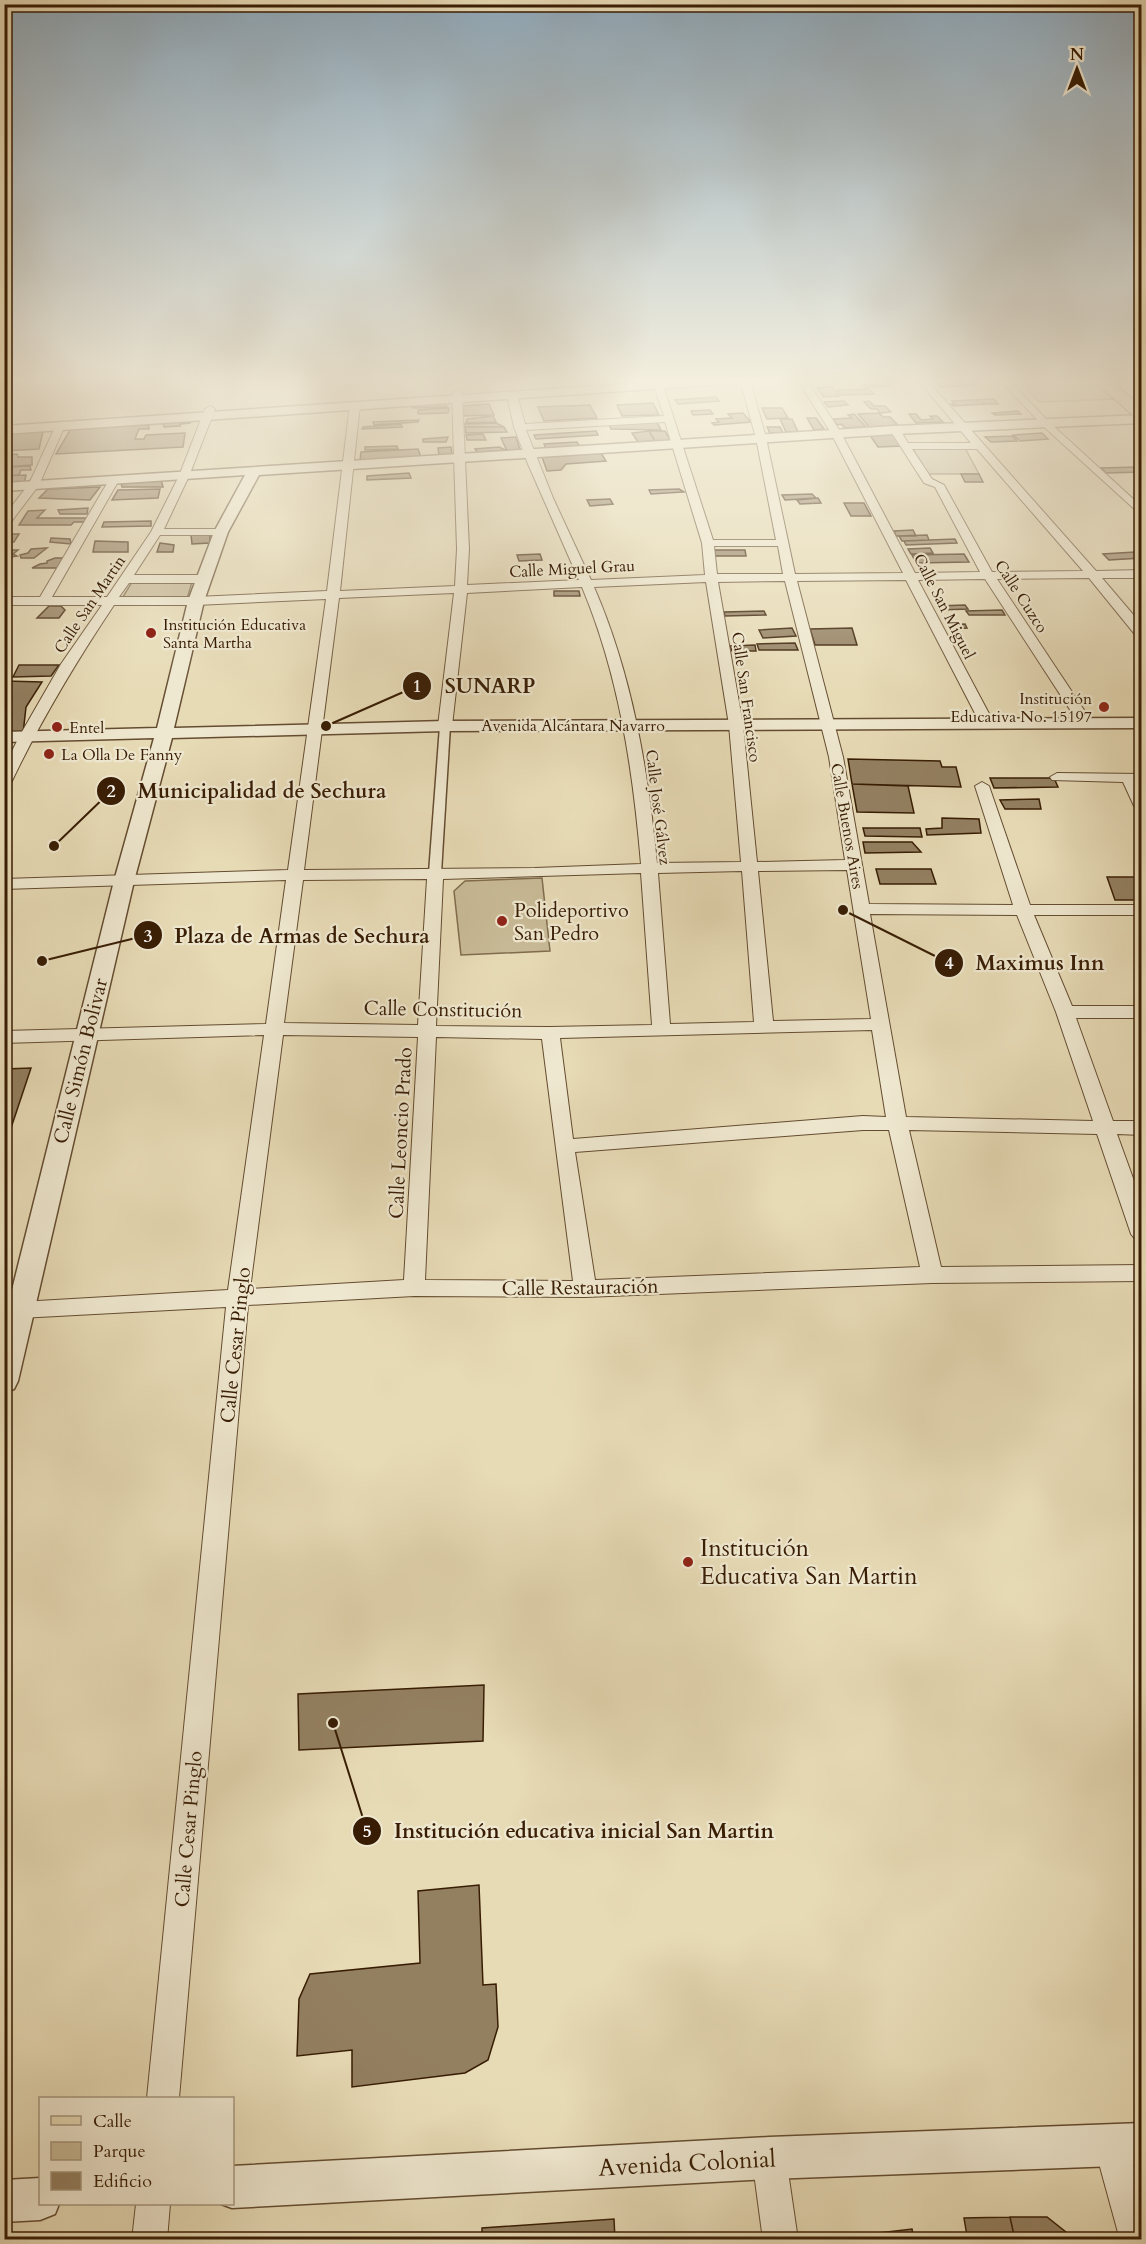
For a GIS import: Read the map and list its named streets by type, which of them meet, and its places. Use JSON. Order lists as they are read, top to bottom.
{
  "streets": {
    "street": [
      "Calle Miguel Grau",
      "Calle Cuzco",
      "Calle San Martin",
      "Calle San Miguel",
      "Calle San Francisco",
      "Avenida Alcántara Navarro",
      "Calle José Gálvez",
      "Calle Buenos Aires",
      "Calle Constitución",
      "Calle Simón Bolivar",
      "Calle Leoncio Prado",
      "Calle Restauración",
      "Calle Cesar Pinglo",
      "Avenida Colonial"
    ]
  },
  "crossings": [
    ["Calle Miguel Grau", "Calle Cuzco"],
    ["Calle Miguel Grau", "Calle San Martin"],
    ["Calle Miguel Grau", "Calle San Miguel"],
    ["Calle Miguel Grau", "Calle San Francisco"],
    ["Calle Miguel Grau", "Calle José Gálvez"],
    ["Calle Miguel Grau", "Calle Buenos Aires"],
    ["Calle Miguel Grau", "Calle Simón Bolivar"],
    ["Calle Miguel Grau", "Calle Cesar Pinglo"],
    ["Calle Cuzco", "Avenida Alcántara Navarro"],
    ["Calle San Martin", "Avenida Alcántara Navarro"],
    ["Calle San Miguel", "Avenida Alcántara Navarro"],
    ["Calle San Francisco", "Avenida Alcántara Navarro"],
    ["Calle San Francisco", "Calle Constitución"],
    ["Avenida Alcántara Navarro", "Calle José Gálvez"],
    ["Avenida Alcántara Navarro", "Calle Buenos Aires"],
    ["Avenida Alcántara Navarro", "Calle Simón Bolivar"],
    ["Avenida Alcántara Navarro", "Calle Cesar Pinglo"],
    ["Calle José Gálvez", "Calle Constitución"],
    ["Calle Buenos Aires", "Calle Constitución"],
    ["Calle Buenos Aires", "Calle Restauración"],
    ["Calle Constitución", "Calle Simón Bolivar"],
    ["Calle Constitución", "Calle Leoncio Prado"],
    ["Calle Constitución", "Calle Cesar Pinglo"],
    ["Calle Simón Bolivar", "Calle Restauración"],
    ["Calle Leoncio Prado", "Calle Restauración"],
    ["Calle Restauración", "Calle Cesar Pinglo"]
  ],
  "places": [
    "Institución Educativa Santa Martha",
    "Institución Educativa No. 15197",
    "SUNARP",
    "Entel",
    "La Olla De Fanny",
    "Municipalidad de Sechura",
    "Maximus Inn",
    "Polideportivo San Pedro",
    "Plaza de Armas de Sechura",
    "Institución Educativa San Martin",
    "Institución educativa inicial San Martin"
  ],
  "legend": ["Calle", "Parque", "Edificio"],
  "north": "top"
}
